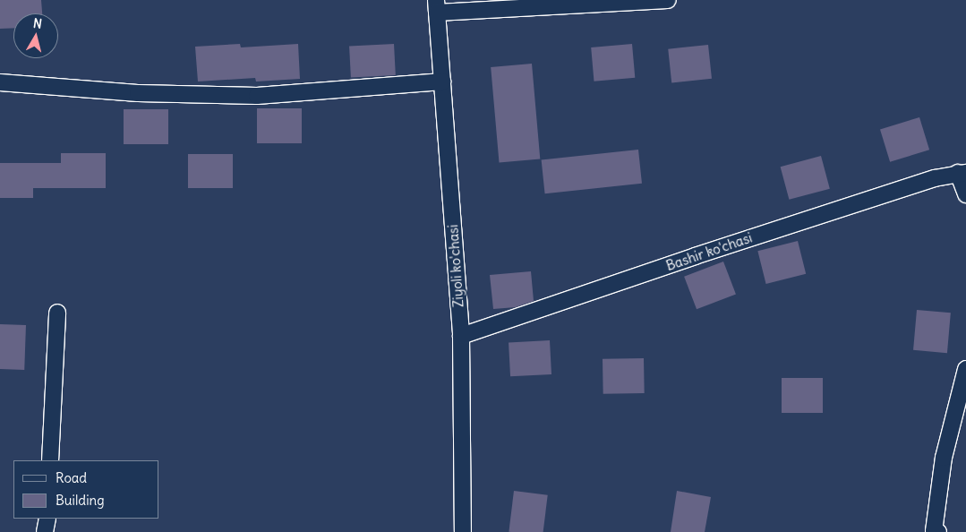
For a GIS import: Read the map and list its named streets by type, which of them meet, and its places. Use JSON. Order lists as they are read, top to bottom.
{
  "streets": {
    "street": ["Bashir ko'chasi", "Ziyoli ko'chasi"]
  },
  "crossings": [
    ["Bashir ko'chasi", "Ziyoli ko'chasi"]
  ],
  "legend": ["Road", "Building"],
  "north": "top"
}
